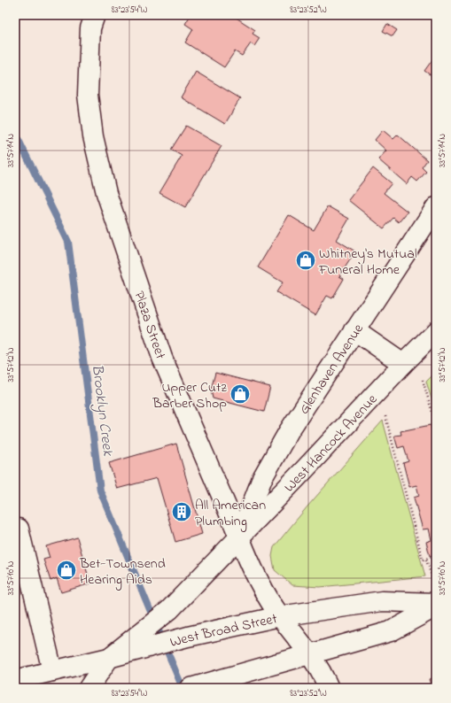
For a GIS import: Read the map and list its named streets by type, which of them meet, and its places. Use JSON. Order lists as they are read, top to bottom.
{
  "streets": {
    "street": [
      "Plaza Street",
      "Glenhaven Avenue",
      "West Hancock Avenue",
      "West Broad Street"
    ]
  },
  "crossings": [
    ["Plaza Street", "Glenhaven Avenue"],
    ["Plaza Street", "West Hancock Avenue"],
    ["Plaza Street", "West Broad Street"],
    ["Glenhaven Avenue", "West Hancock Avenue"],
    ["West Hancock Avenue", "West Broad Street"]
  ],
  "water": ["Brooklyn Creek"],
  "places": {
    "shop": ["Whitney's Mutual Funeral Home", "Upper Cutz Barber Shop", "Bet-Townsend Hearing Aids"],
    "building": ["All American Plumbing"]
  },
  "coordinates": [
    "83°23'54\"W",
    "83°23'52\"W",
    "33°57'14\"N",
    "33°57'12\"N",
    "33°57'10\"N"
  ]
}
